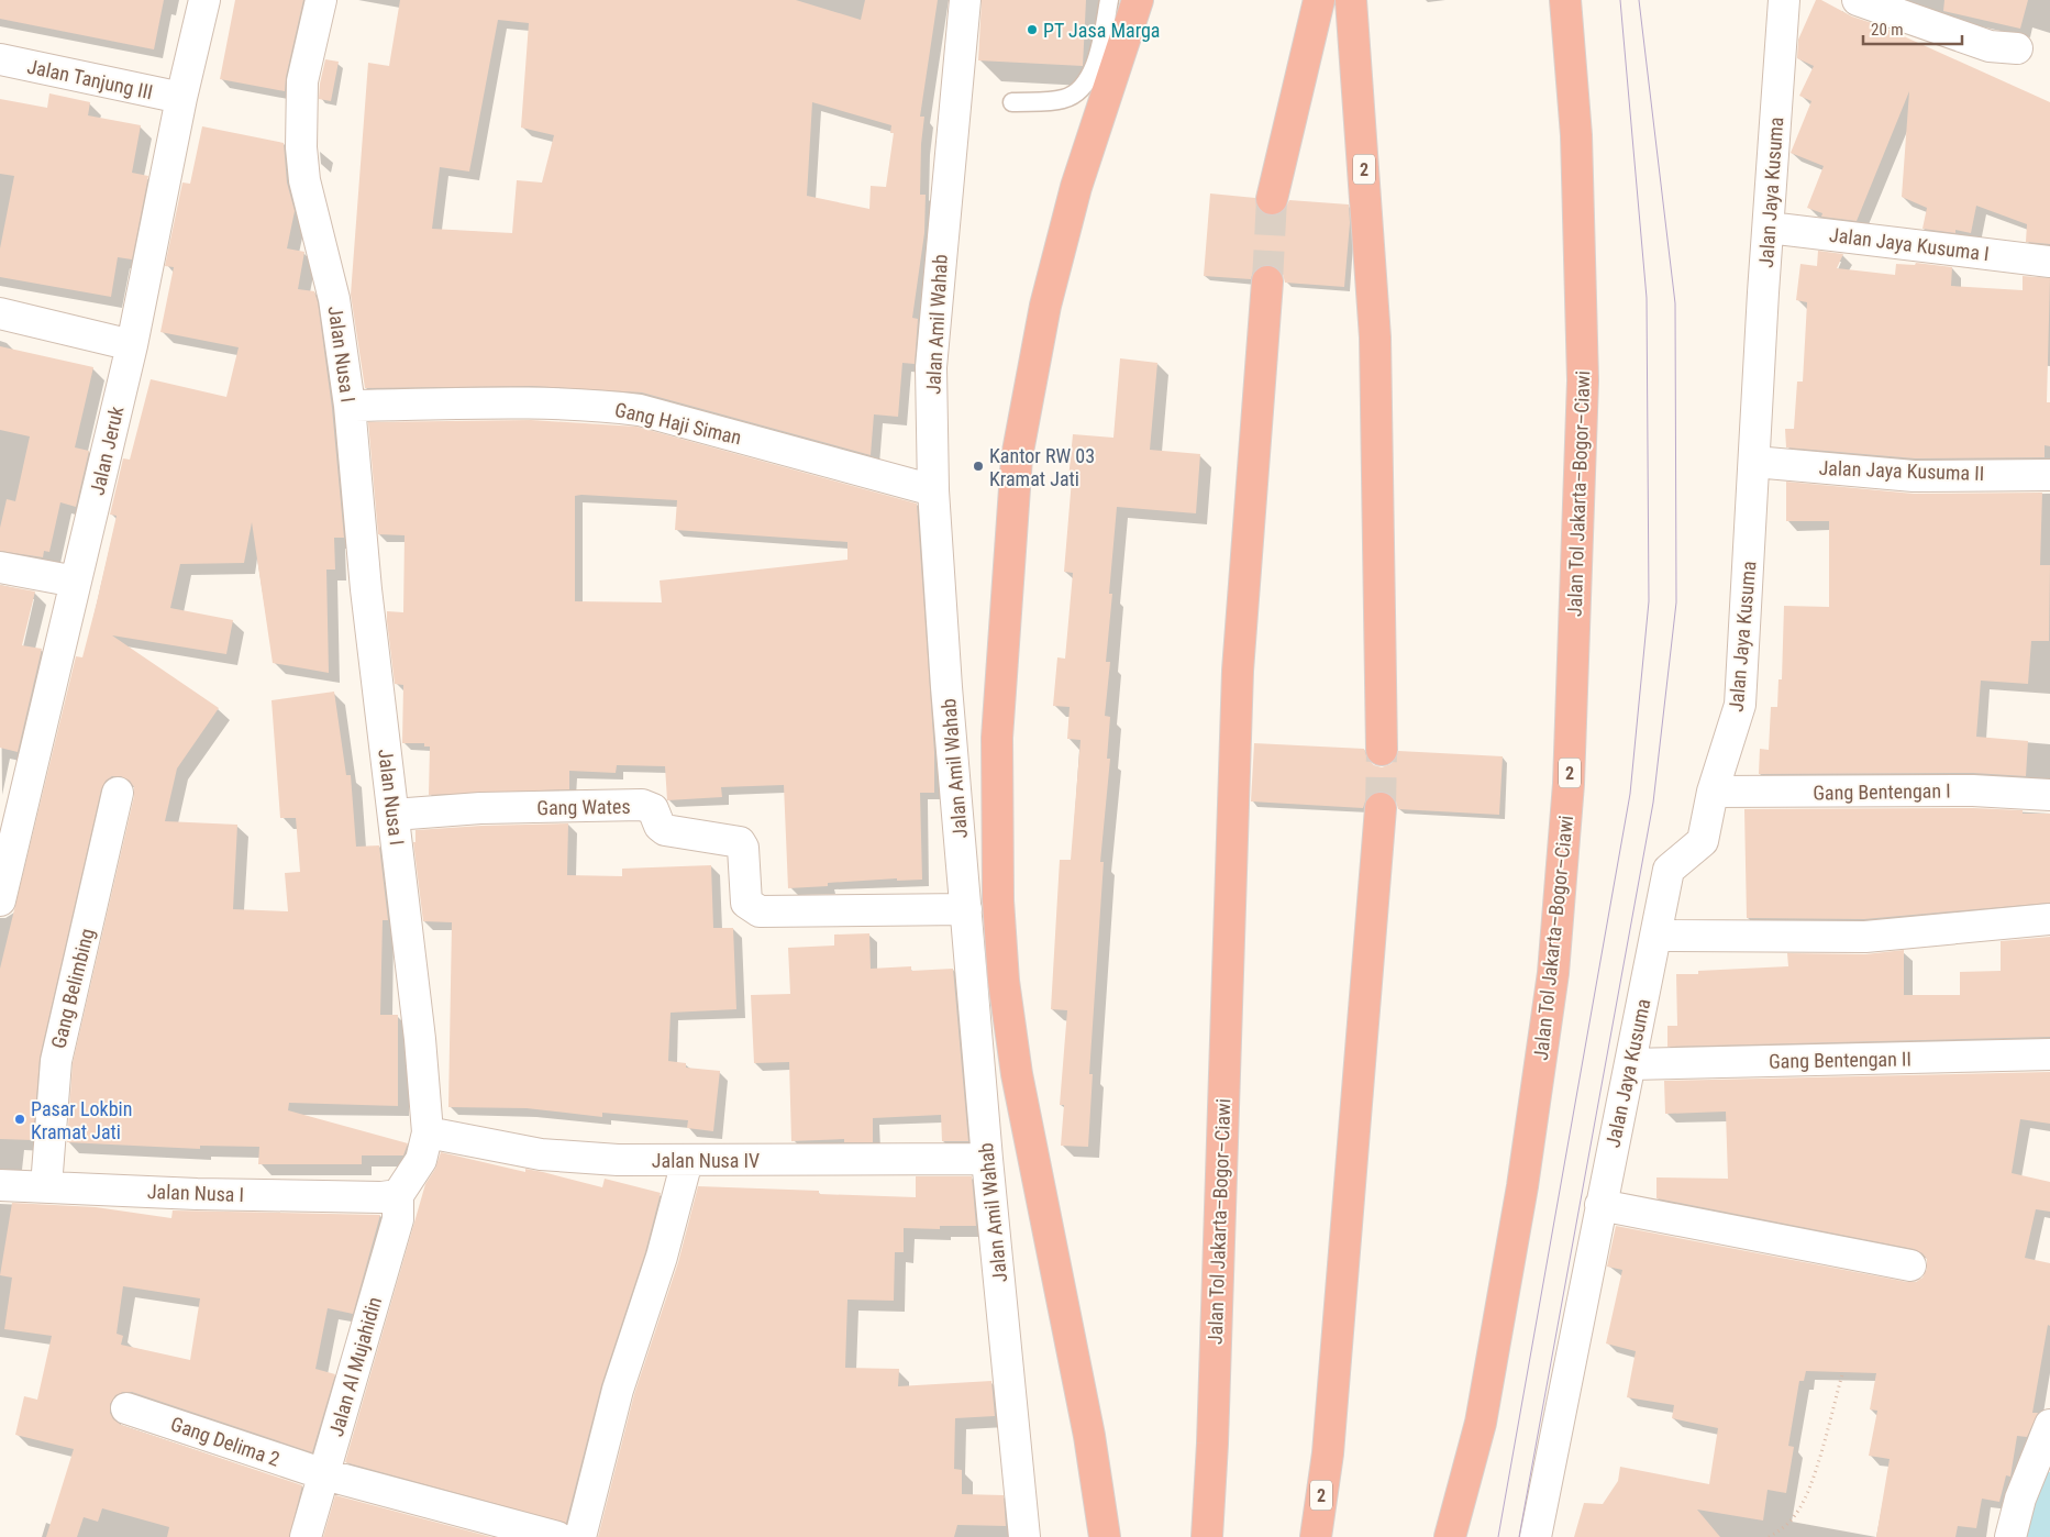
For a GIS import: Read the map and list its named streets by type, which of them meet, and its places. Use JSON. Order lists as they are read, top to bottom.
{
  "streets": {
    "highway": ["2", "Jalan Tol Jakarta–Bogor–Ciawi"],
    "street": [
      "Jalan Tanjung III",
      "Jalan Jaya Kusuma",
      "Jalan Jaya Kusuma I",
      "Jalan Amil Wahab",
      "Jalan Nusa I",
      "Gang Haji Siman",
      "Jalan Jeruk",
      "Jalan Jaya Kusuma II",
      "Gang Bentengan I",
      "Gang Wates",
      "Gang Belimbing",
      "Gang Bentengan II",
      "Jalan Nusa IV",
      "Jalan Al Mujahidin",
      "Gang Delima 2"
    ]
  },
  "crossings": [
    ["Jalan Tanjung III", "Jalan Jeruk"],
    ["Jalan Jaya Kusuma", "Jalan Jaya Kusuma I"],
    ["Jalan Jaya Kusuma", "Jalan Jaya Kusuma II"],
    ["Jalan Jaya Kusuma", "Gang Bentengan I"],
    ["Jalan Jaya Kusuma", "Gang Bentengan II"],
    ["Jalan Amil Wahab", "Gang Haji Siman"],
    ["Jalan Amil Wahab", "Gang Wates"],
    ["Jalan Amil Wahab", "Jalan Nusa IV"],
    ["Jalan Nusa I", "Gang Haji Siman"],
    ["Jalan Nusa I", "Gang Wates"],
    ["Jalan Nusa I", "Gang Belimbing"],
    ["Jalan Nusa I", "Jalan Nusa IV"],
    ["Jalan Nusa I", "Jalan Al Mujahidin"],
    ["Jalan Al Mujahidin", "Gang Delima 2"]
  ],
  "places": ["PT Jasa Marga", "Kantor RW 03 Kramat Jati", "Pasar Lokbin Kramat Jati"],
  "scale_bar": "20 m"
}
